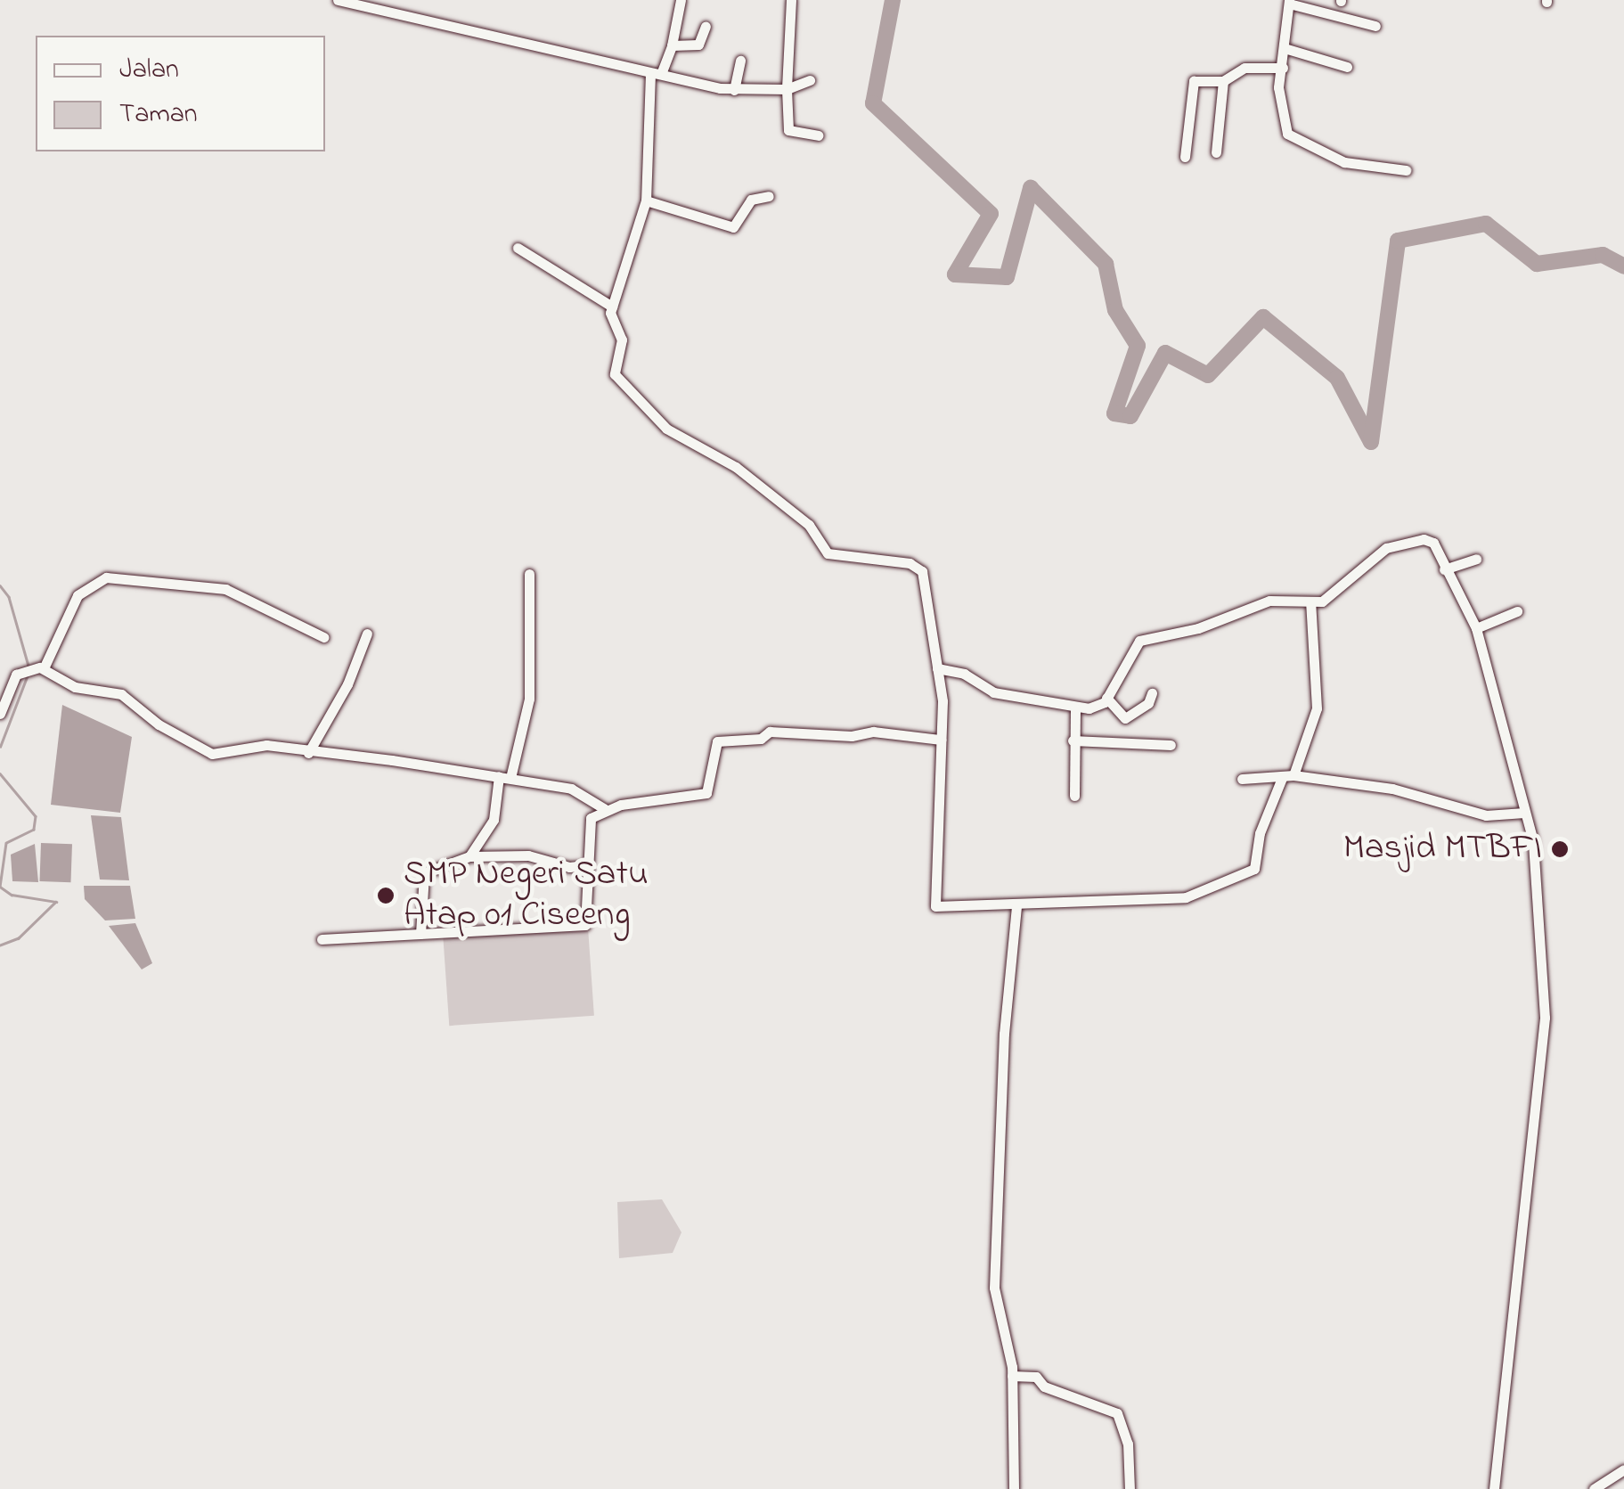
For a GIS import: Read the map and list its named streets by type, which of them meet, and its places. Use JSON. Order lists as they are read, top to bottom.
{
  "places": ["Masjid MTBFI", "SMP Negeri Satu Atap 01 Ciseeng"],
  "legend": ["Jalan", "Taman"]
}
